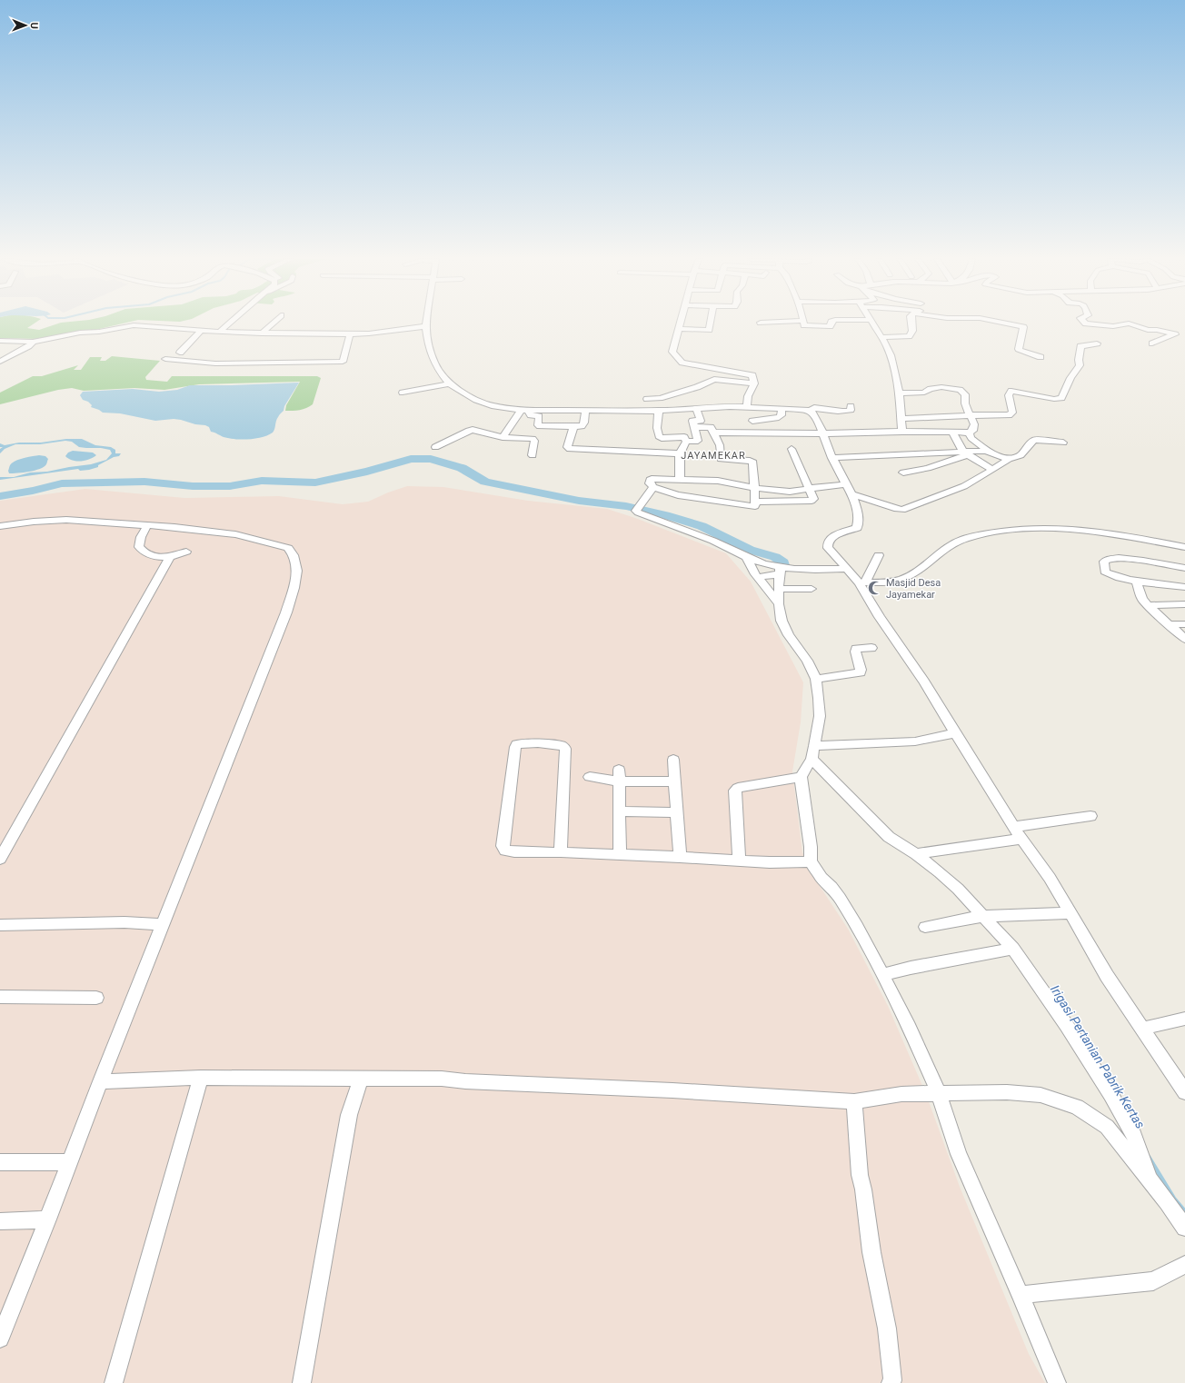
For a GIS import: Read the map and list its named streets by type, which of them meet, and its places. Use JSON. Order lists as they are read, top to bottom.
{
  "districts": ["JAYAMEKAR"],
  "water": ["Irigasi Pertanian Pabrik Kertas"],
  "places": {
    "mosque": ["Masjid Desa Jayamekar"]
  },
  "north": "right"
}
